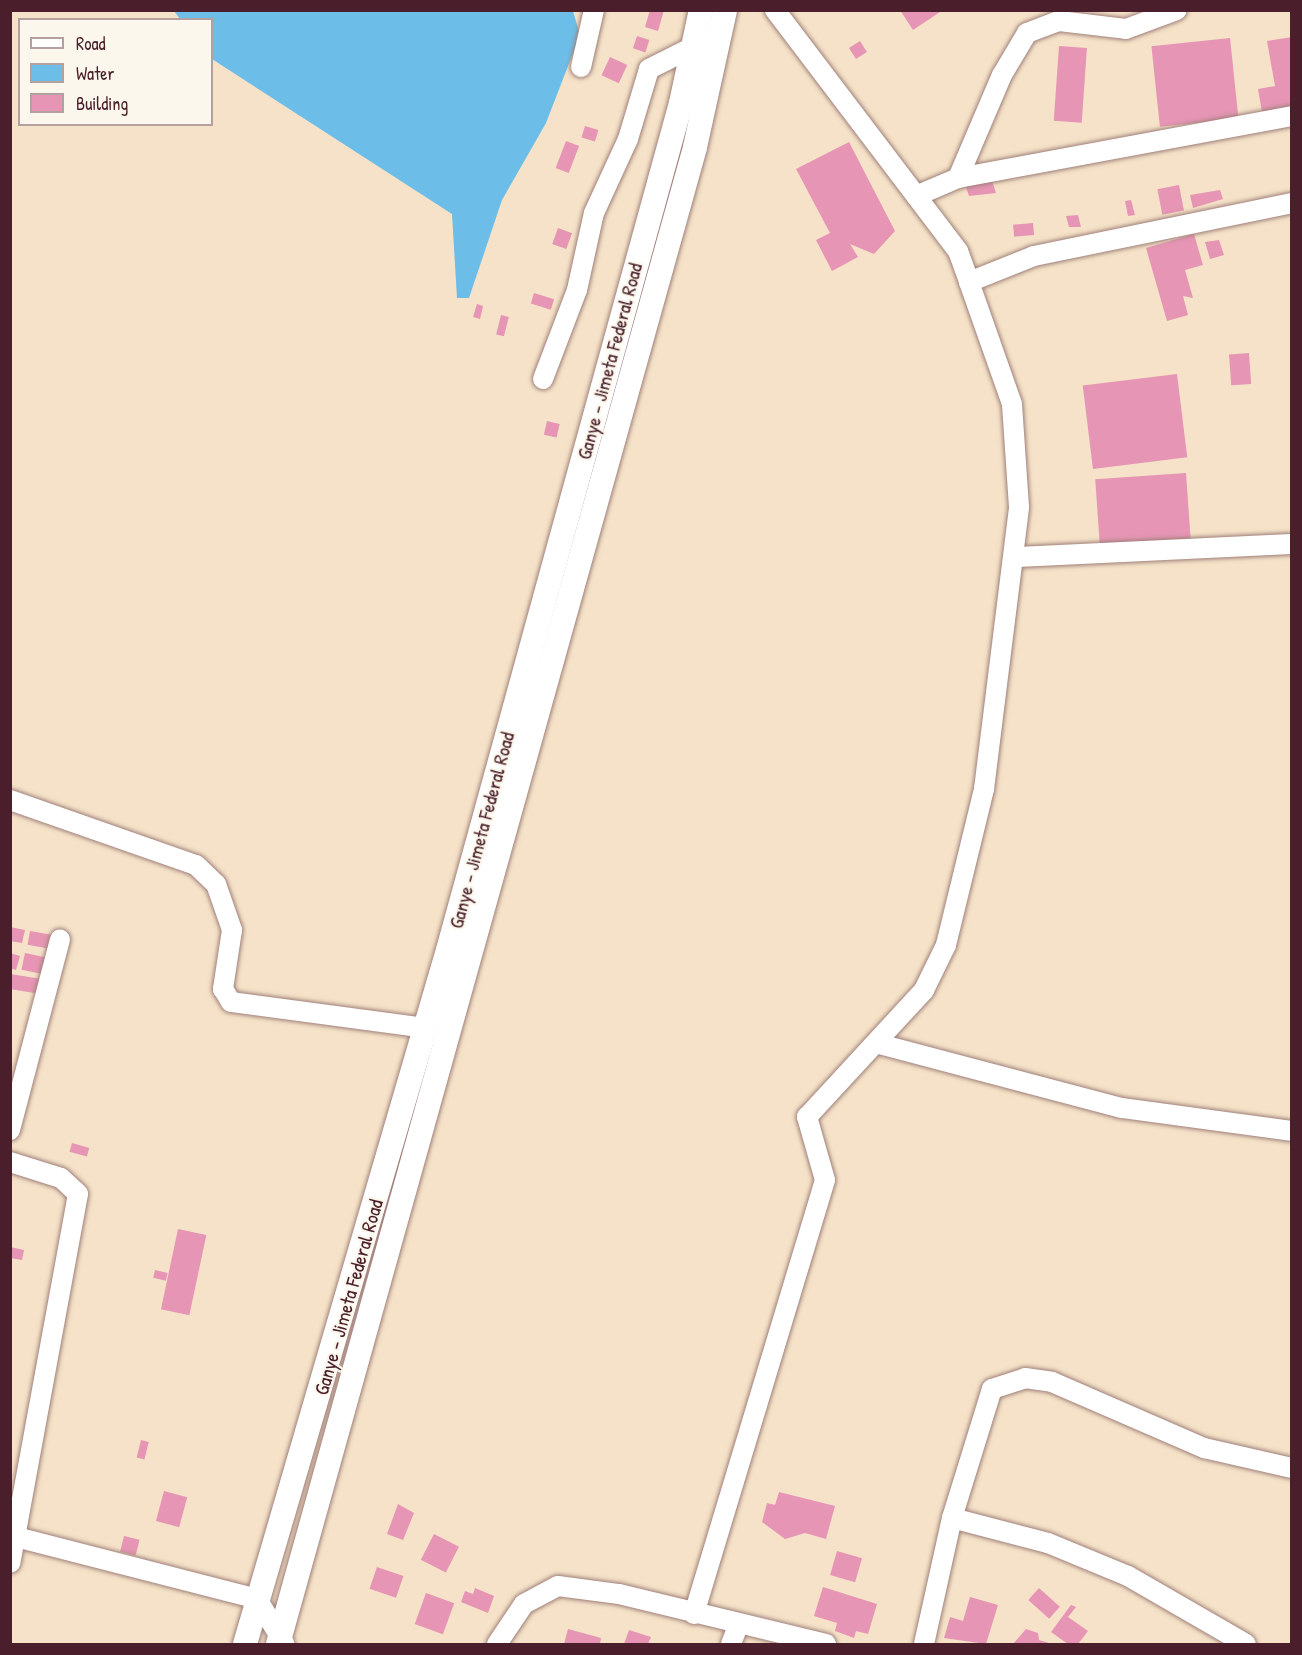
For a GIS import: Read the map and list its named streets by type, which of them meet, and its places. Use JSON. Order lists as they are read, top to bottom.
{
  "streets": {
    "main road": ["Ganye - Jimeta Federal Road"]
  },
  "legend": ["Road", "Water", "Building"]
}
